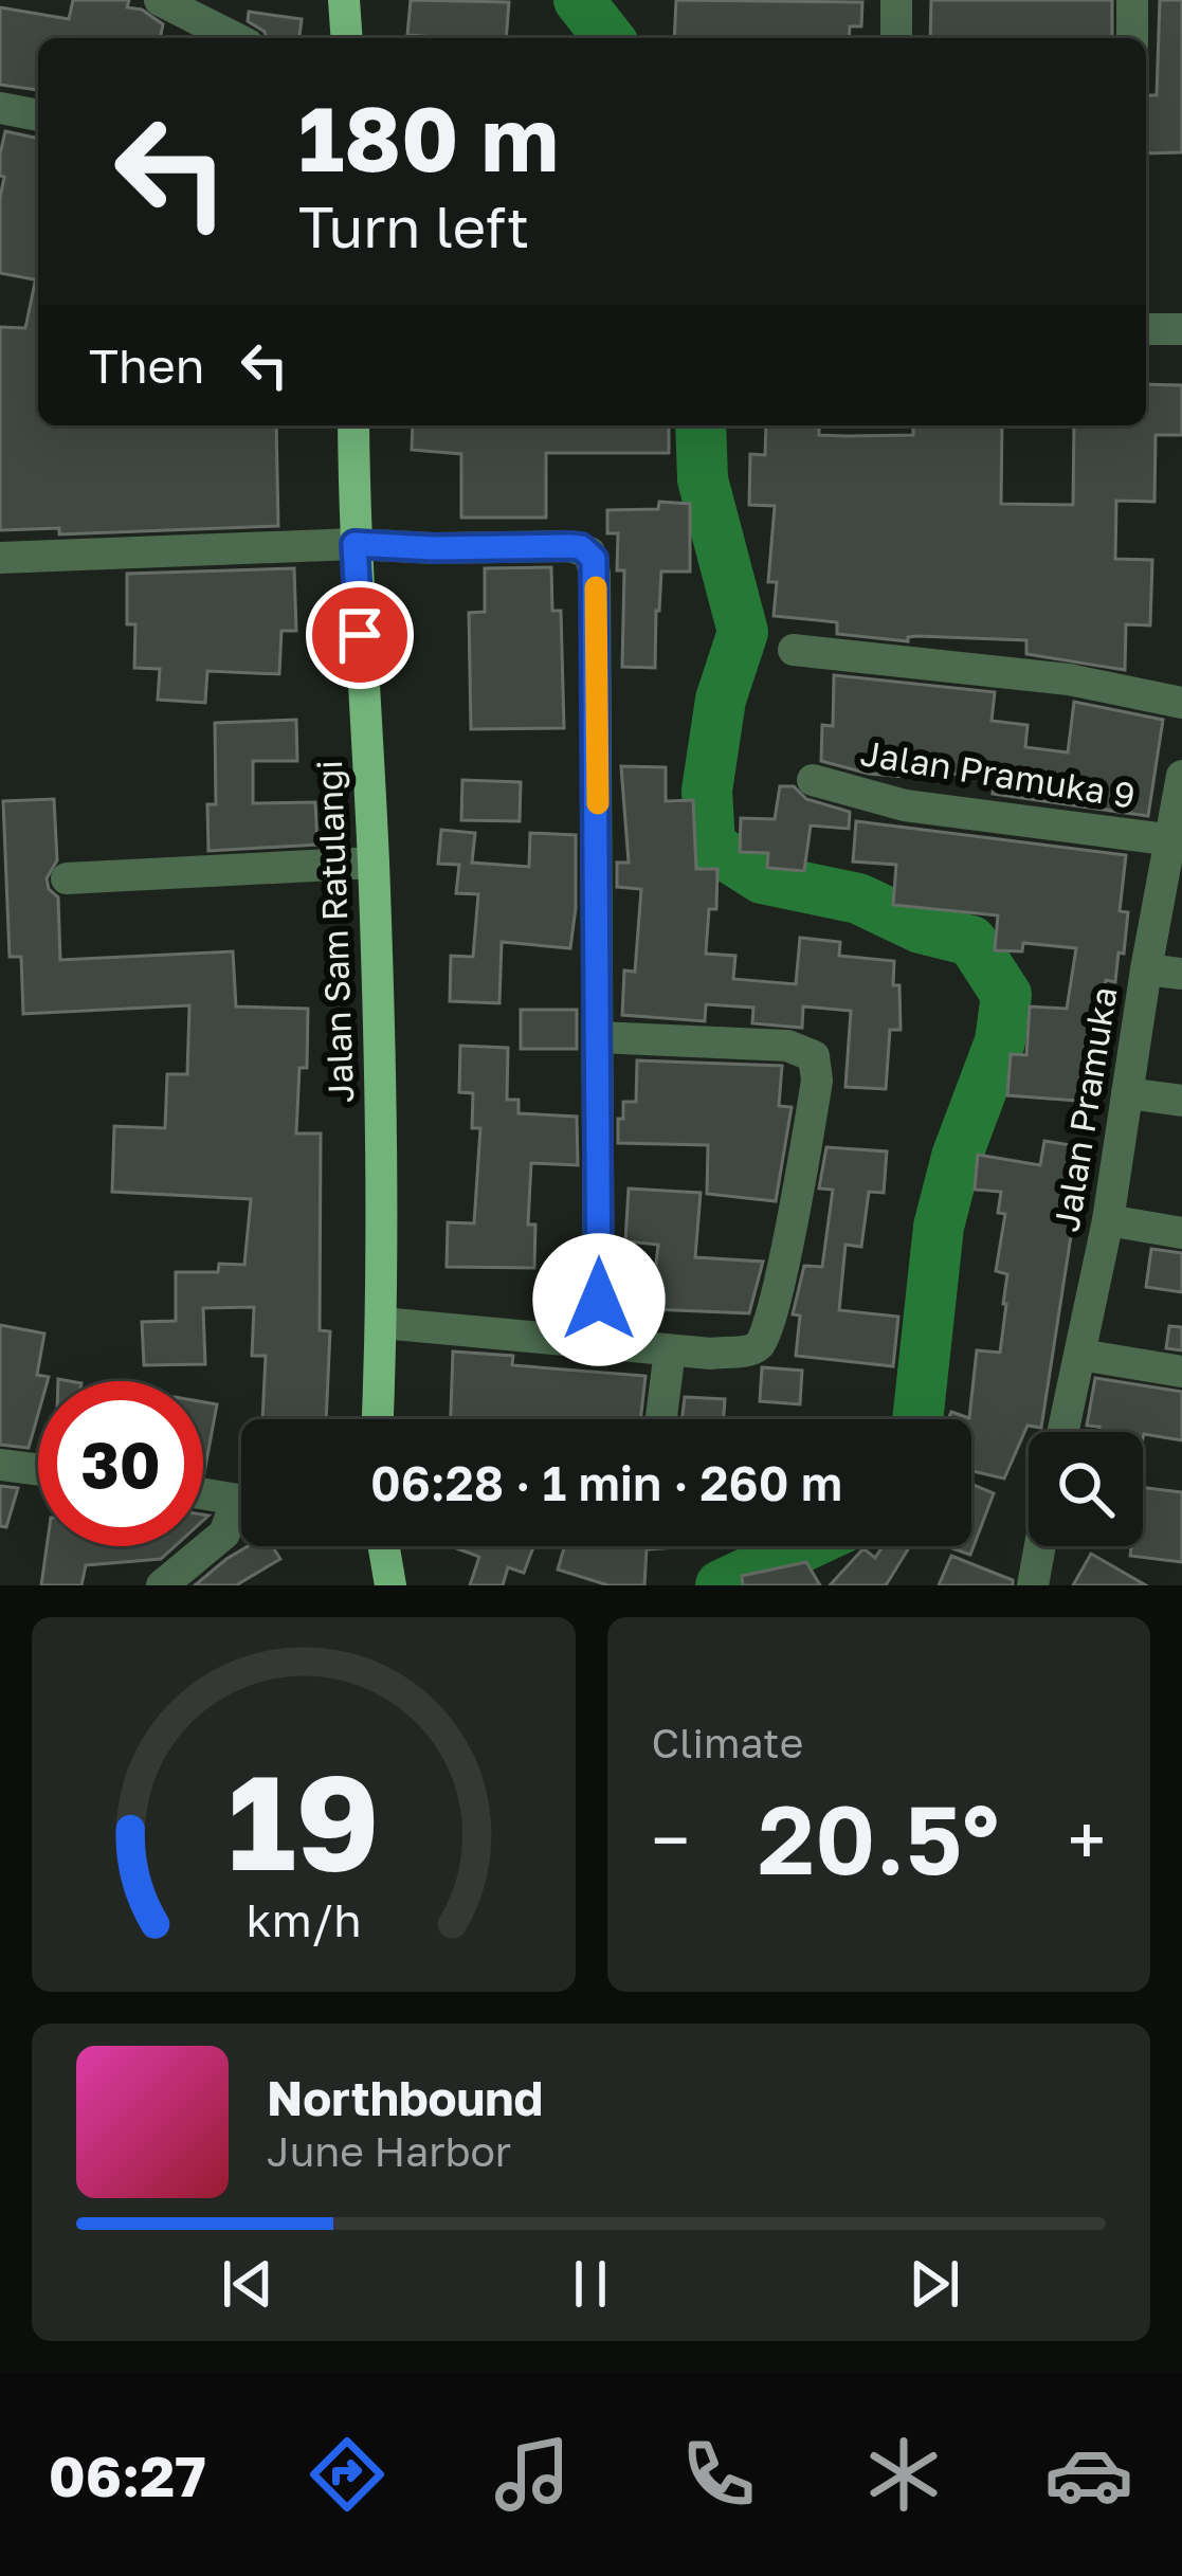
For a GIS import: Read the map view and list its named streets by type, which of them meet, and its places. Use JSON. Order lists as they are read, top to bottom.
{
  "streets": {
    "main road": ["Jalan Sam Ratulangi"],
    "street": ["Jalan Pramuka 9", "Jalan Pramuka"]
  },
  "crossings": [
    ["Jalan Pramuka 9", "Jalan Pramuka"]
  ],
  "page": {
    "turn": ["180 m", "Turn left"],
    "then": "Then",
    "limit": "30",
    "trip": "06:28 · 1 min · 260 m",
    "tile": "Climate",
    "heat": ["−", "20.5°", "+"],
    "song": ["Northbound", "June Harbor"],
    "tabs": "06:27",
    "gauge": ["19", "km/h"]
  }
}
